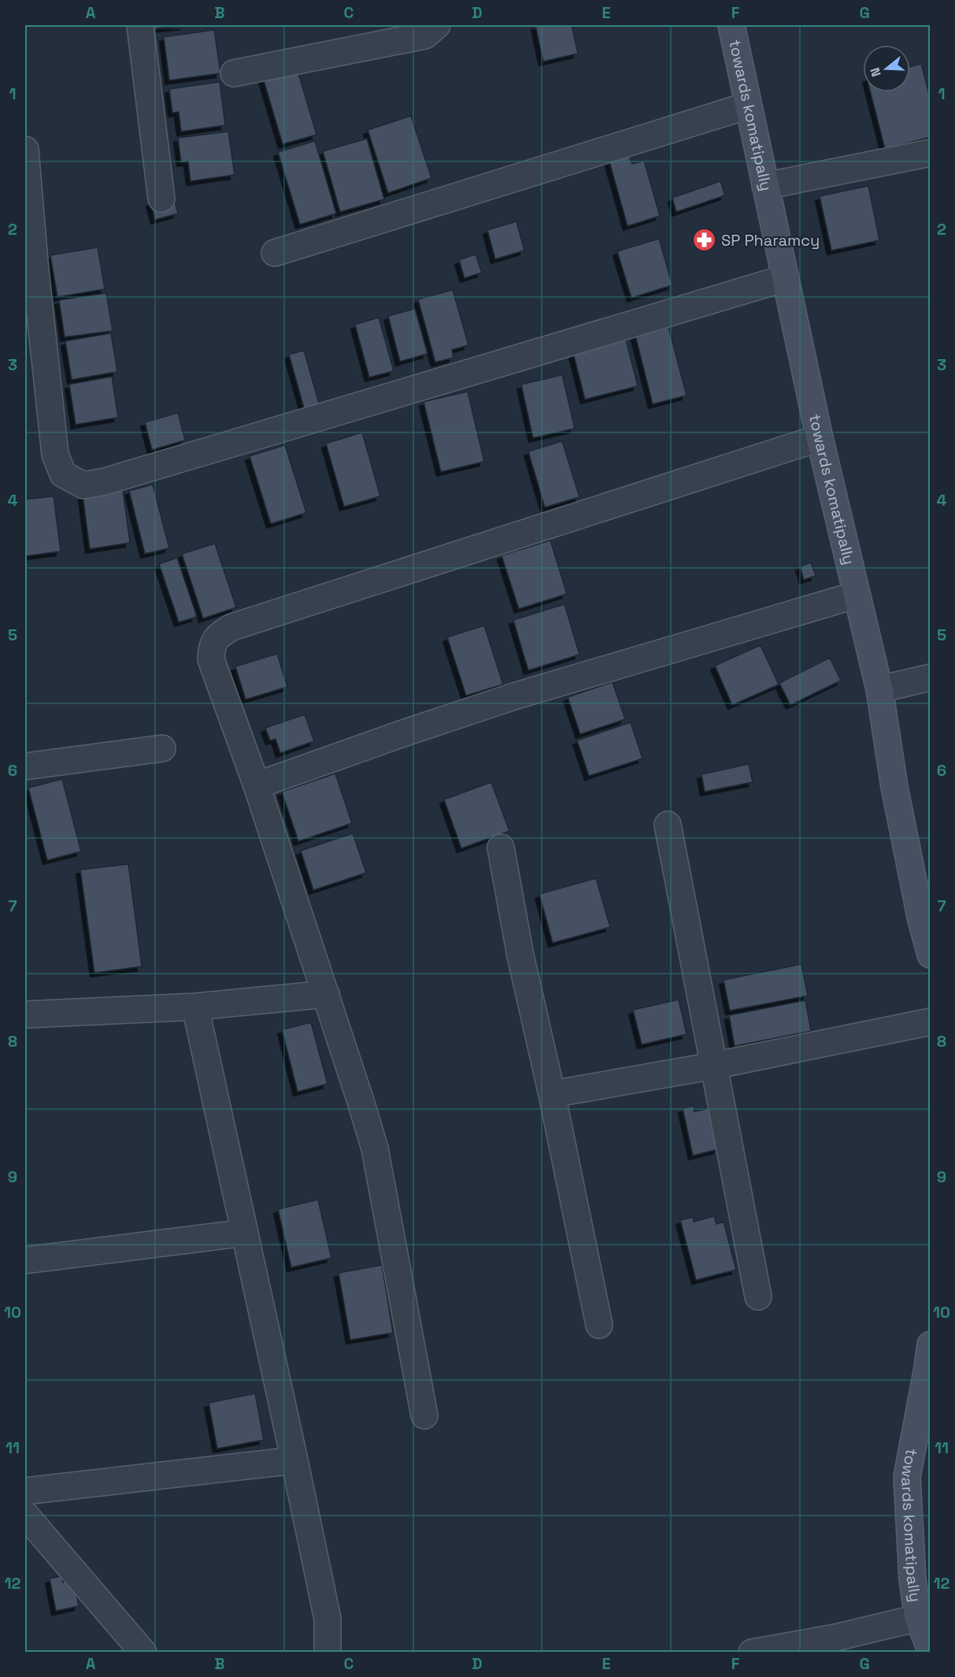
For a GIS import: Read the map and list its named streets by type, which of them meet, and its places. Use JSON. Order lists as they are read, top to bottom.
{
  "streets": {
    "street": ["towards komatipally"]
  },
  "places": {
    "pharmacy": ["SP Pharamcy"]
  },
  "north": "left",
  "grid": {
    "columns": [
      "A",
      "B",
      "C",
      "D",
      "E",
      "F",
      "G"
    ],
    "rows": [
      "1",
      "2",
      "3",
      "4",
      "5",
      "6",
      "7",
      "8",
      "9",
      "10",
      "11",
      "12"
    ]
  }
}
